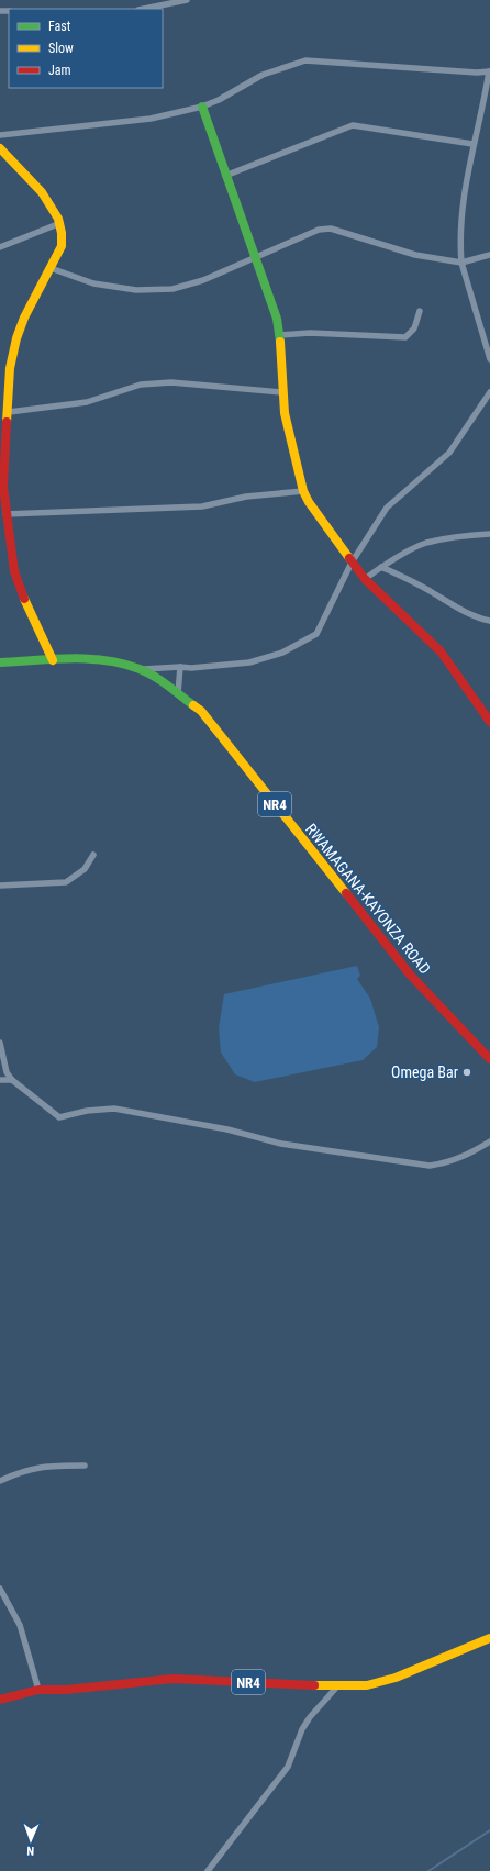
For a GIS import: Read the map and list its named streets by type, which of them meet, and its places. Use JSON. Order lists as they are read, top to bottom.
{
  "streets": {
    "main road": ["NR4", "RWAMAGANA-KAYONZA ROAD"]
  },
  "places": ["Omega Bar"],
  "legend": ["Fast", "Slow", "Jam"],
  "north": "bottom"
}
